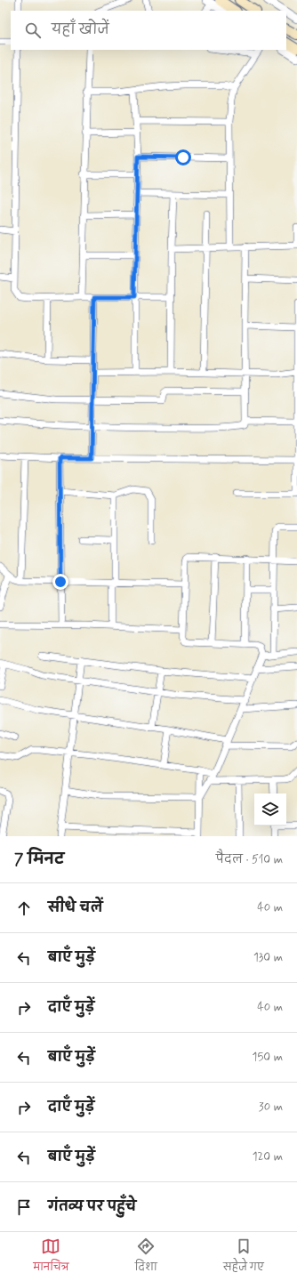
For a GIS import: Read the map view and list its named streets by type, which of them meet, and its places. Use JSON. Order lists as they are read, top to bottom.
{
  "page": {
    "search": "यहाँ खोजें",
    "heading": ["7 मिनट", "पैदल · 510 m"],
    "list": [
      ["सीधे चलें", "40 m"],
      ["बाएँ मुड़ें", "130 m"],
      ["दाएँ मुड़ें", "40 m"],
      ["बाएँ मुड़ें", "150 m"],
      ["दाएँ मुड़ें", "30 m"],
      ["बाएँ मुड़ें", "120 m"],
      "गंतव्य पर पहुँचे"
    ],
    "nav": ["मानचित्र", "दिशा", "सहेजे गए"]
  }
}
